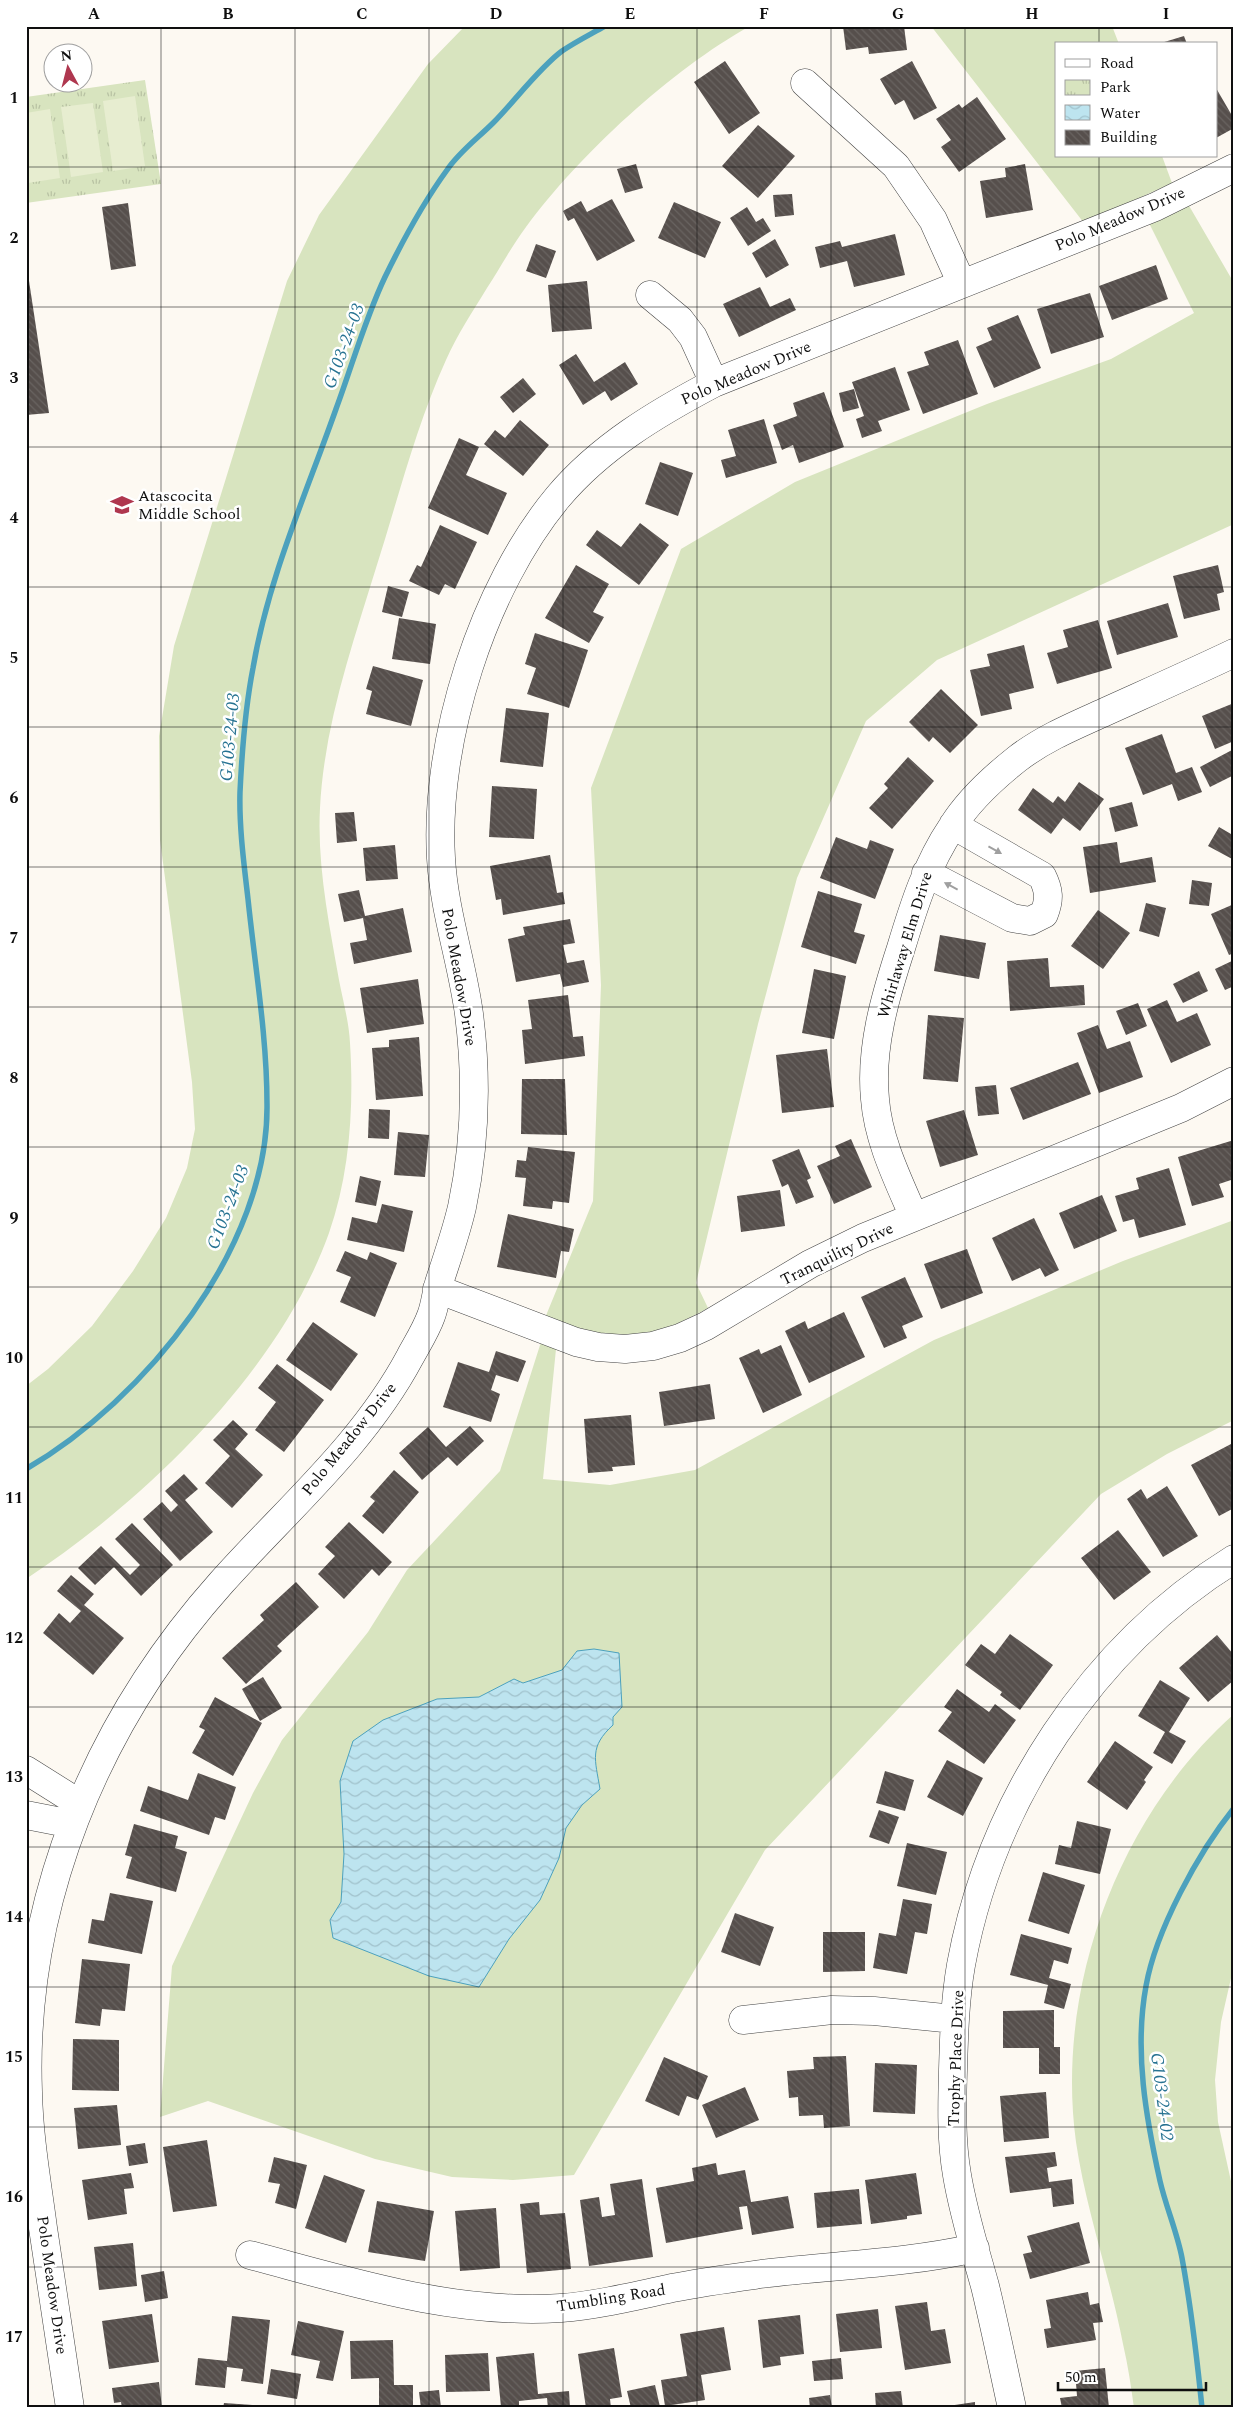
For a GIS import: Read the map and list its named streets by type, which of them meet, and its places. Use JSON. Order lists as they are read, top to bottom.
{
  "streets": {
    "street": [
      "Polo Meadow Drive",
      "Whirlaway Elm Drive",
      "Tranquility Drive",
      "Trophy Place Drive",
      "Tumbling Road"
    ]
  },
  "crossings": [
    ["Polo Meadow Drive", "Tranquility Drive"],
    ["Whirlaway Elm Drive", "Tranquility Drive"],
    ["Trophy Place Drive", "Tumbling Road"]
  ],
  "water": ["G103-24-03", "G103-24-02"],
  "places": {
    "school or university": ["Atascocita Middle School"]
  },
  "legend": [
    "Road",
    "Park",
    "Water",
    "Building"
  ],
  "scale_bar": "50 m",
  "north": "top",
  "grid": {
    "columns": [
      "A",
      "B",
      "C",
      "D",
      "E",
      "F",
      "G",
      "H",
      "I"
    ],
    "rows": [
      "1",
      "2",
      "3",
      "4",
      "5",
      "6",
      "7",
      "8",
      "9",
      "10",
      "11",
      "12",
      "13",
      "14",
      "15",
      "16",
      "17"
    ]
  }
}
